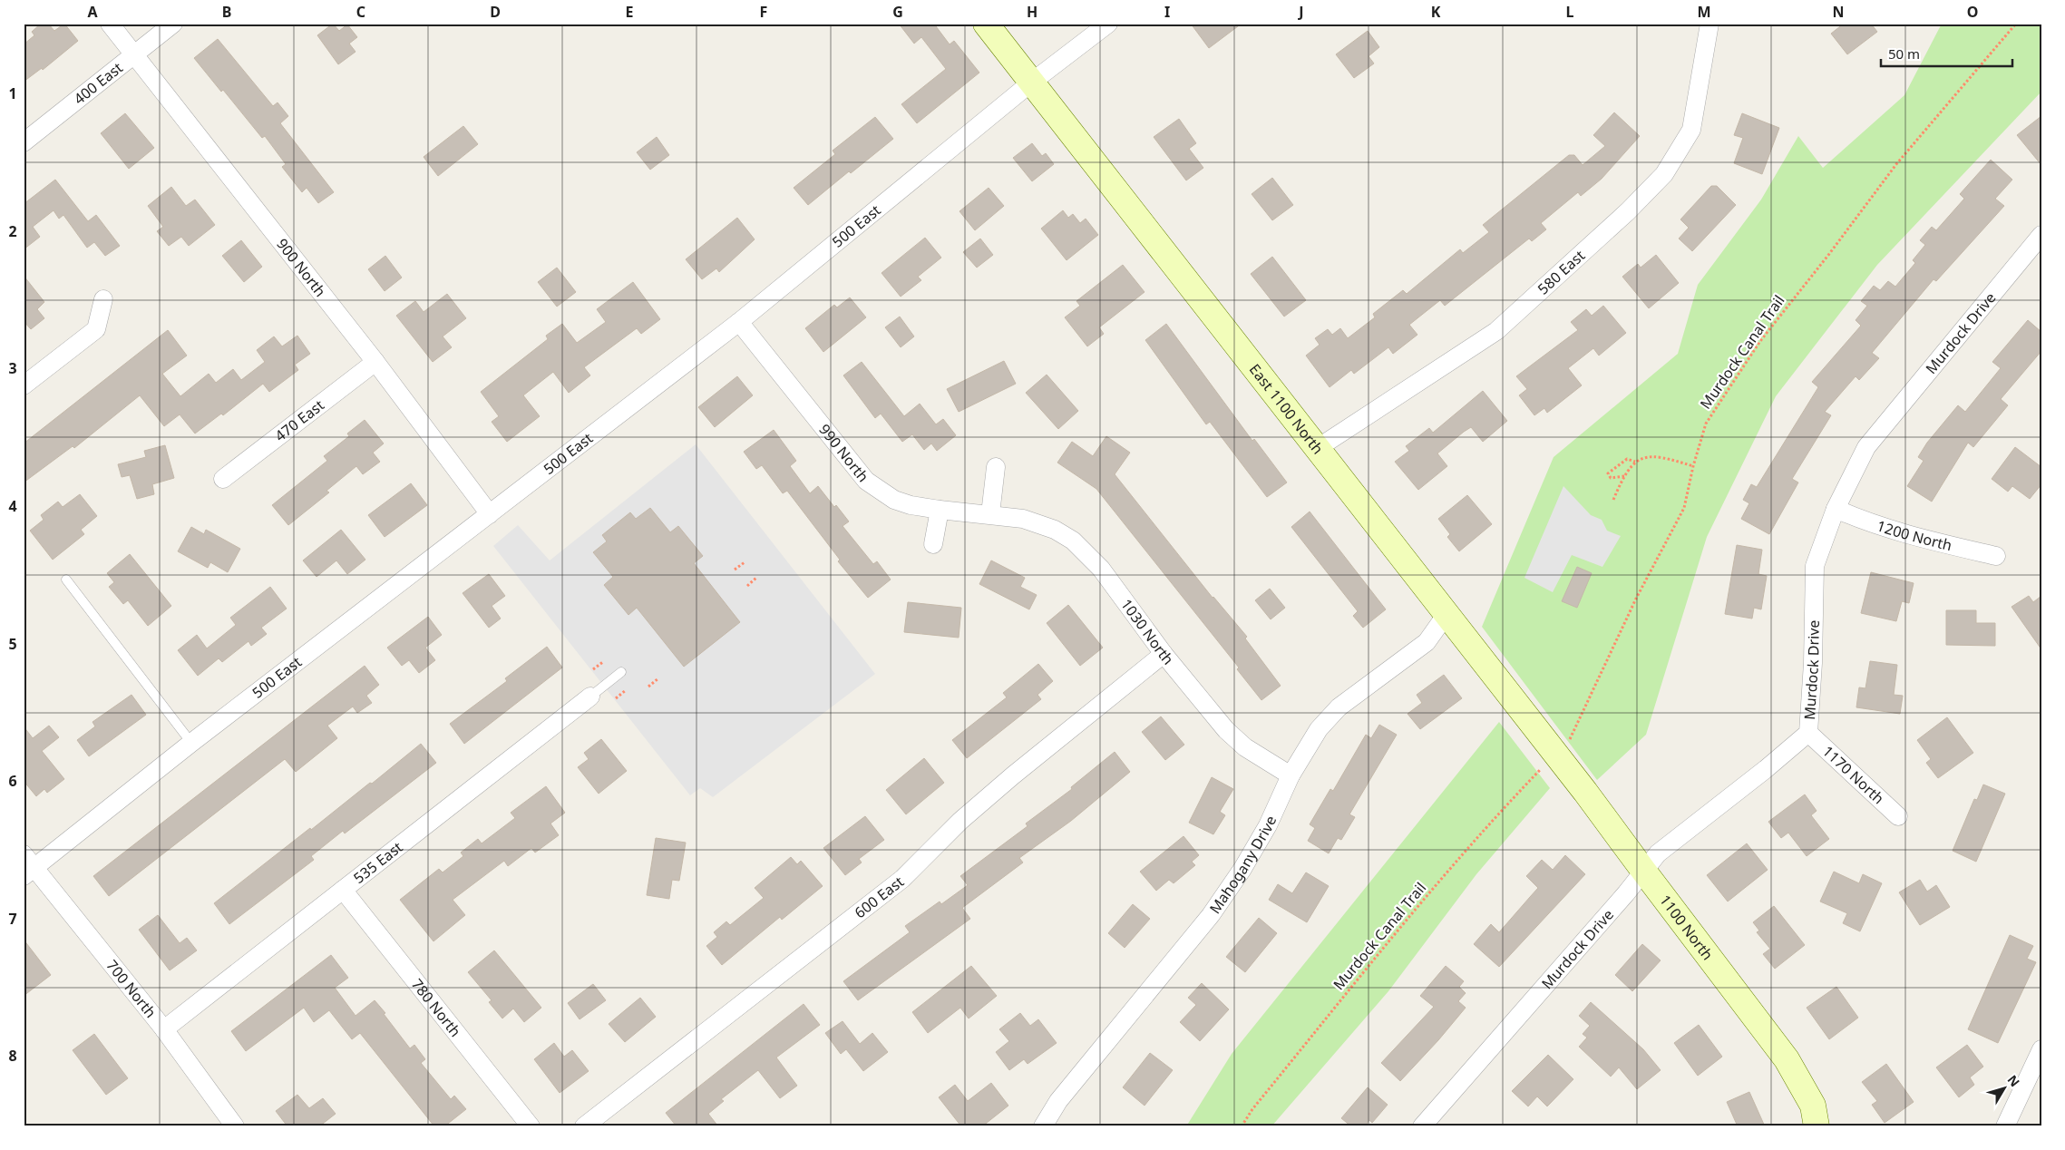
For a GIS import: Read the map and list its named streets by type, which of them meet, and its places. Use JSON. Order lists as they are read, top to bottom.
{
  "streets": {
    "street": [
      "400 East",
      "500 East",
      "900 North",
      "580 East",
      "Murdock Drive",
      "East 1100 North",
      "470 East",
      "990 North",
      "1200 North",
      "1030 North",
      "1170 North",
      "535 East",
      "Mahogany Drive",
      "600 East",
      "1100 North",
      "700 North",
      "780 North"
    ],
    "path": ["Murdock Canal Trail"]
  },
  "crossings": [
    ["400 East", "900 North"],
    ["500 East", "900 North"],
    ["500 East", "East 1100 North"],
    ["500 East", "990 North"],
    ["500 East", "700 North"],
    ["900 North", "470 East"],
    ["580 East", "East 1100 North"],
    ["Murdock Drive", "1200 North"],
    ["Murdock Drive", "1170 North"],
    ["Murdock Drive", "1100 North"],
    ["East 1100 North", "Mahogany Drive"],
    ["East 1100 North", "1100 North"],
    ["990 North", "1030 North"],
    ["1030 North", "Mahogany Drive"],
    ["1030 North", "600 East"],
    ["535 East", "700 North"],
    ["535 East", "780 North"]
  ],
  "scale_bar": "50 m",
  "north": "top right",
  "grid": {
    "columns": [
      "A",
      "B",
      "C",
      "D",
      "E",
      "F",
      "G",
      "H",
      "I",
      "J",
      "K",
      "L",
      "M",
      "N",
      "O"
    ],
    "rows": [
      "1",
      "2",
      "3",
      "4",
      "5",
      "6",
      "7",
      "8"
    ]
  }
}
